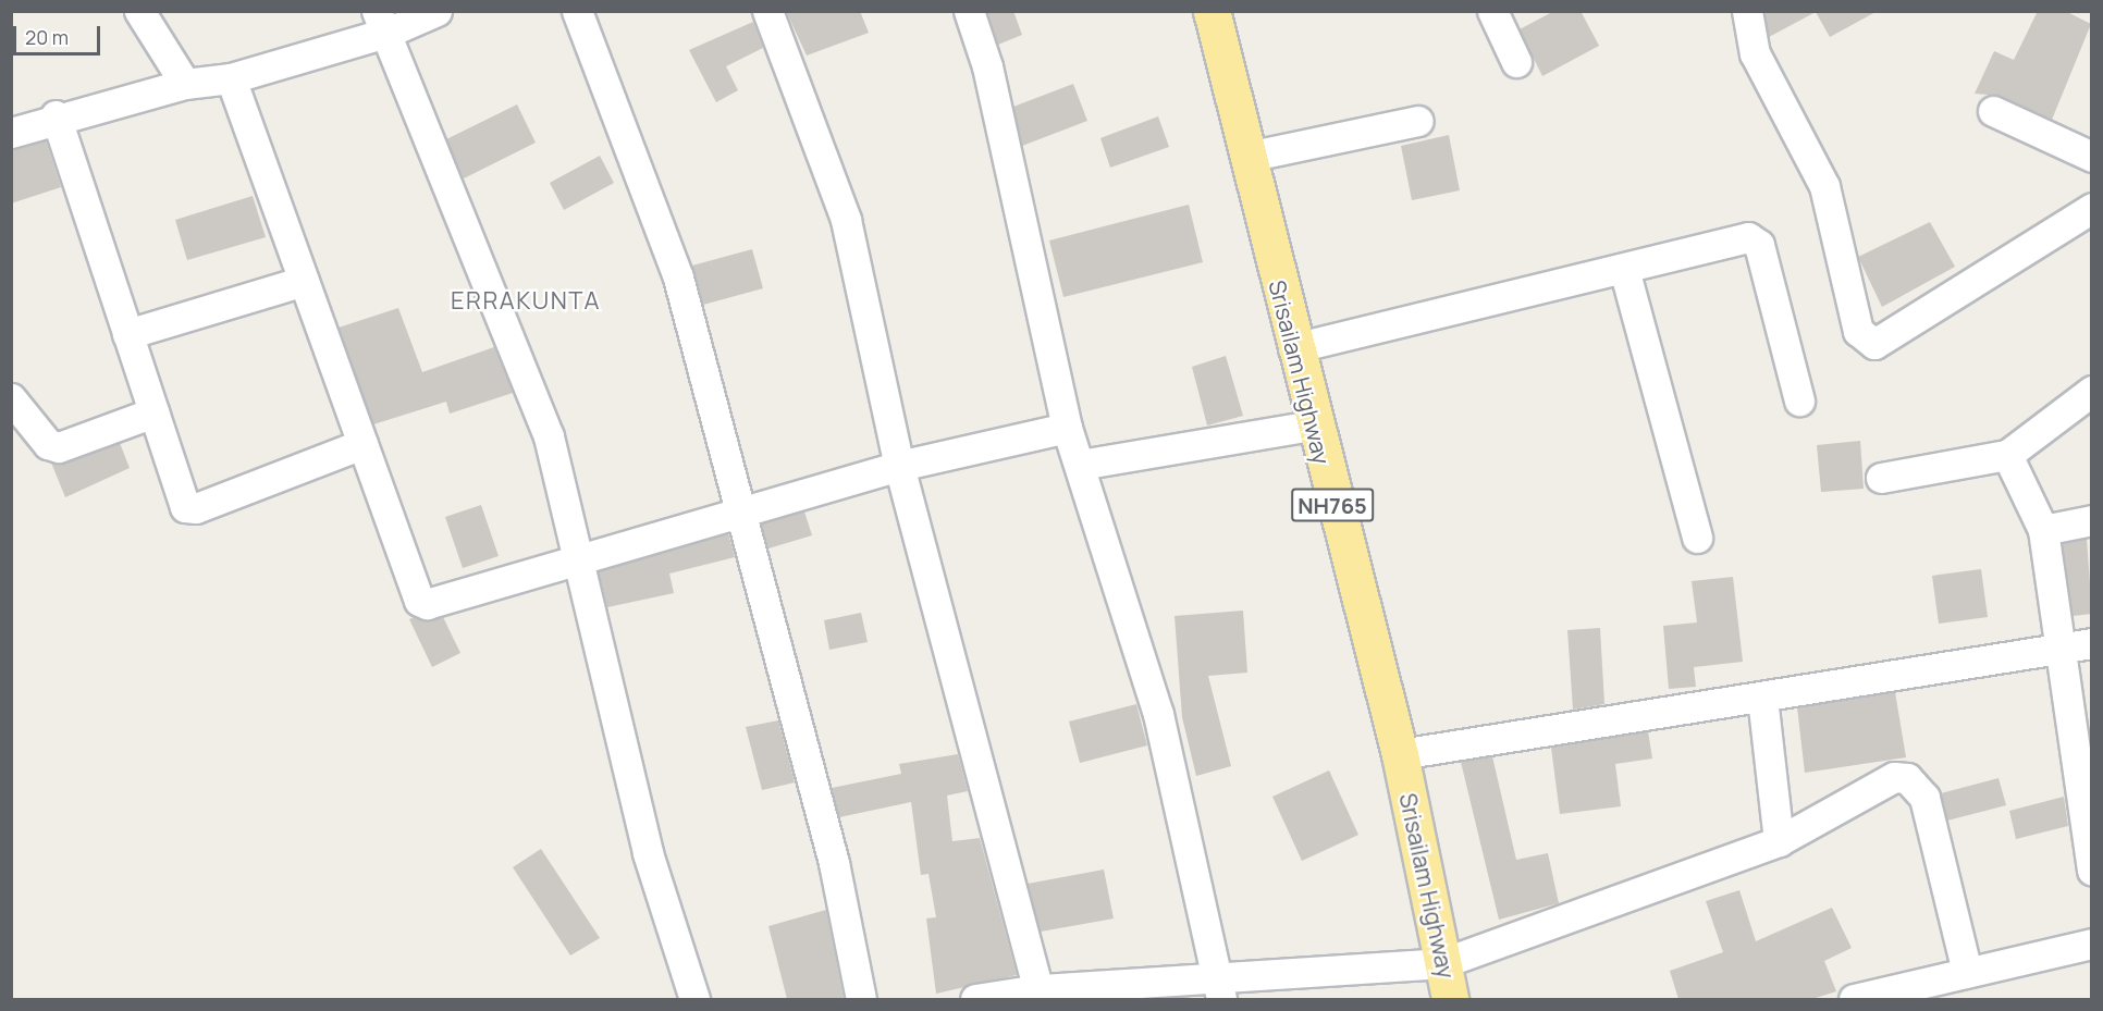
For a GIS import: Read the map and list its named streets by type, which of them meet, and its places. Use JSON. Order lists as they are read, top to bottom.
{
  "streets": {
    "highway": ["Srisailam Highway", "NH765"]
  },
  "districts": ["ERRAKUNTA"],
  "scale_bar": "20 m"
}
